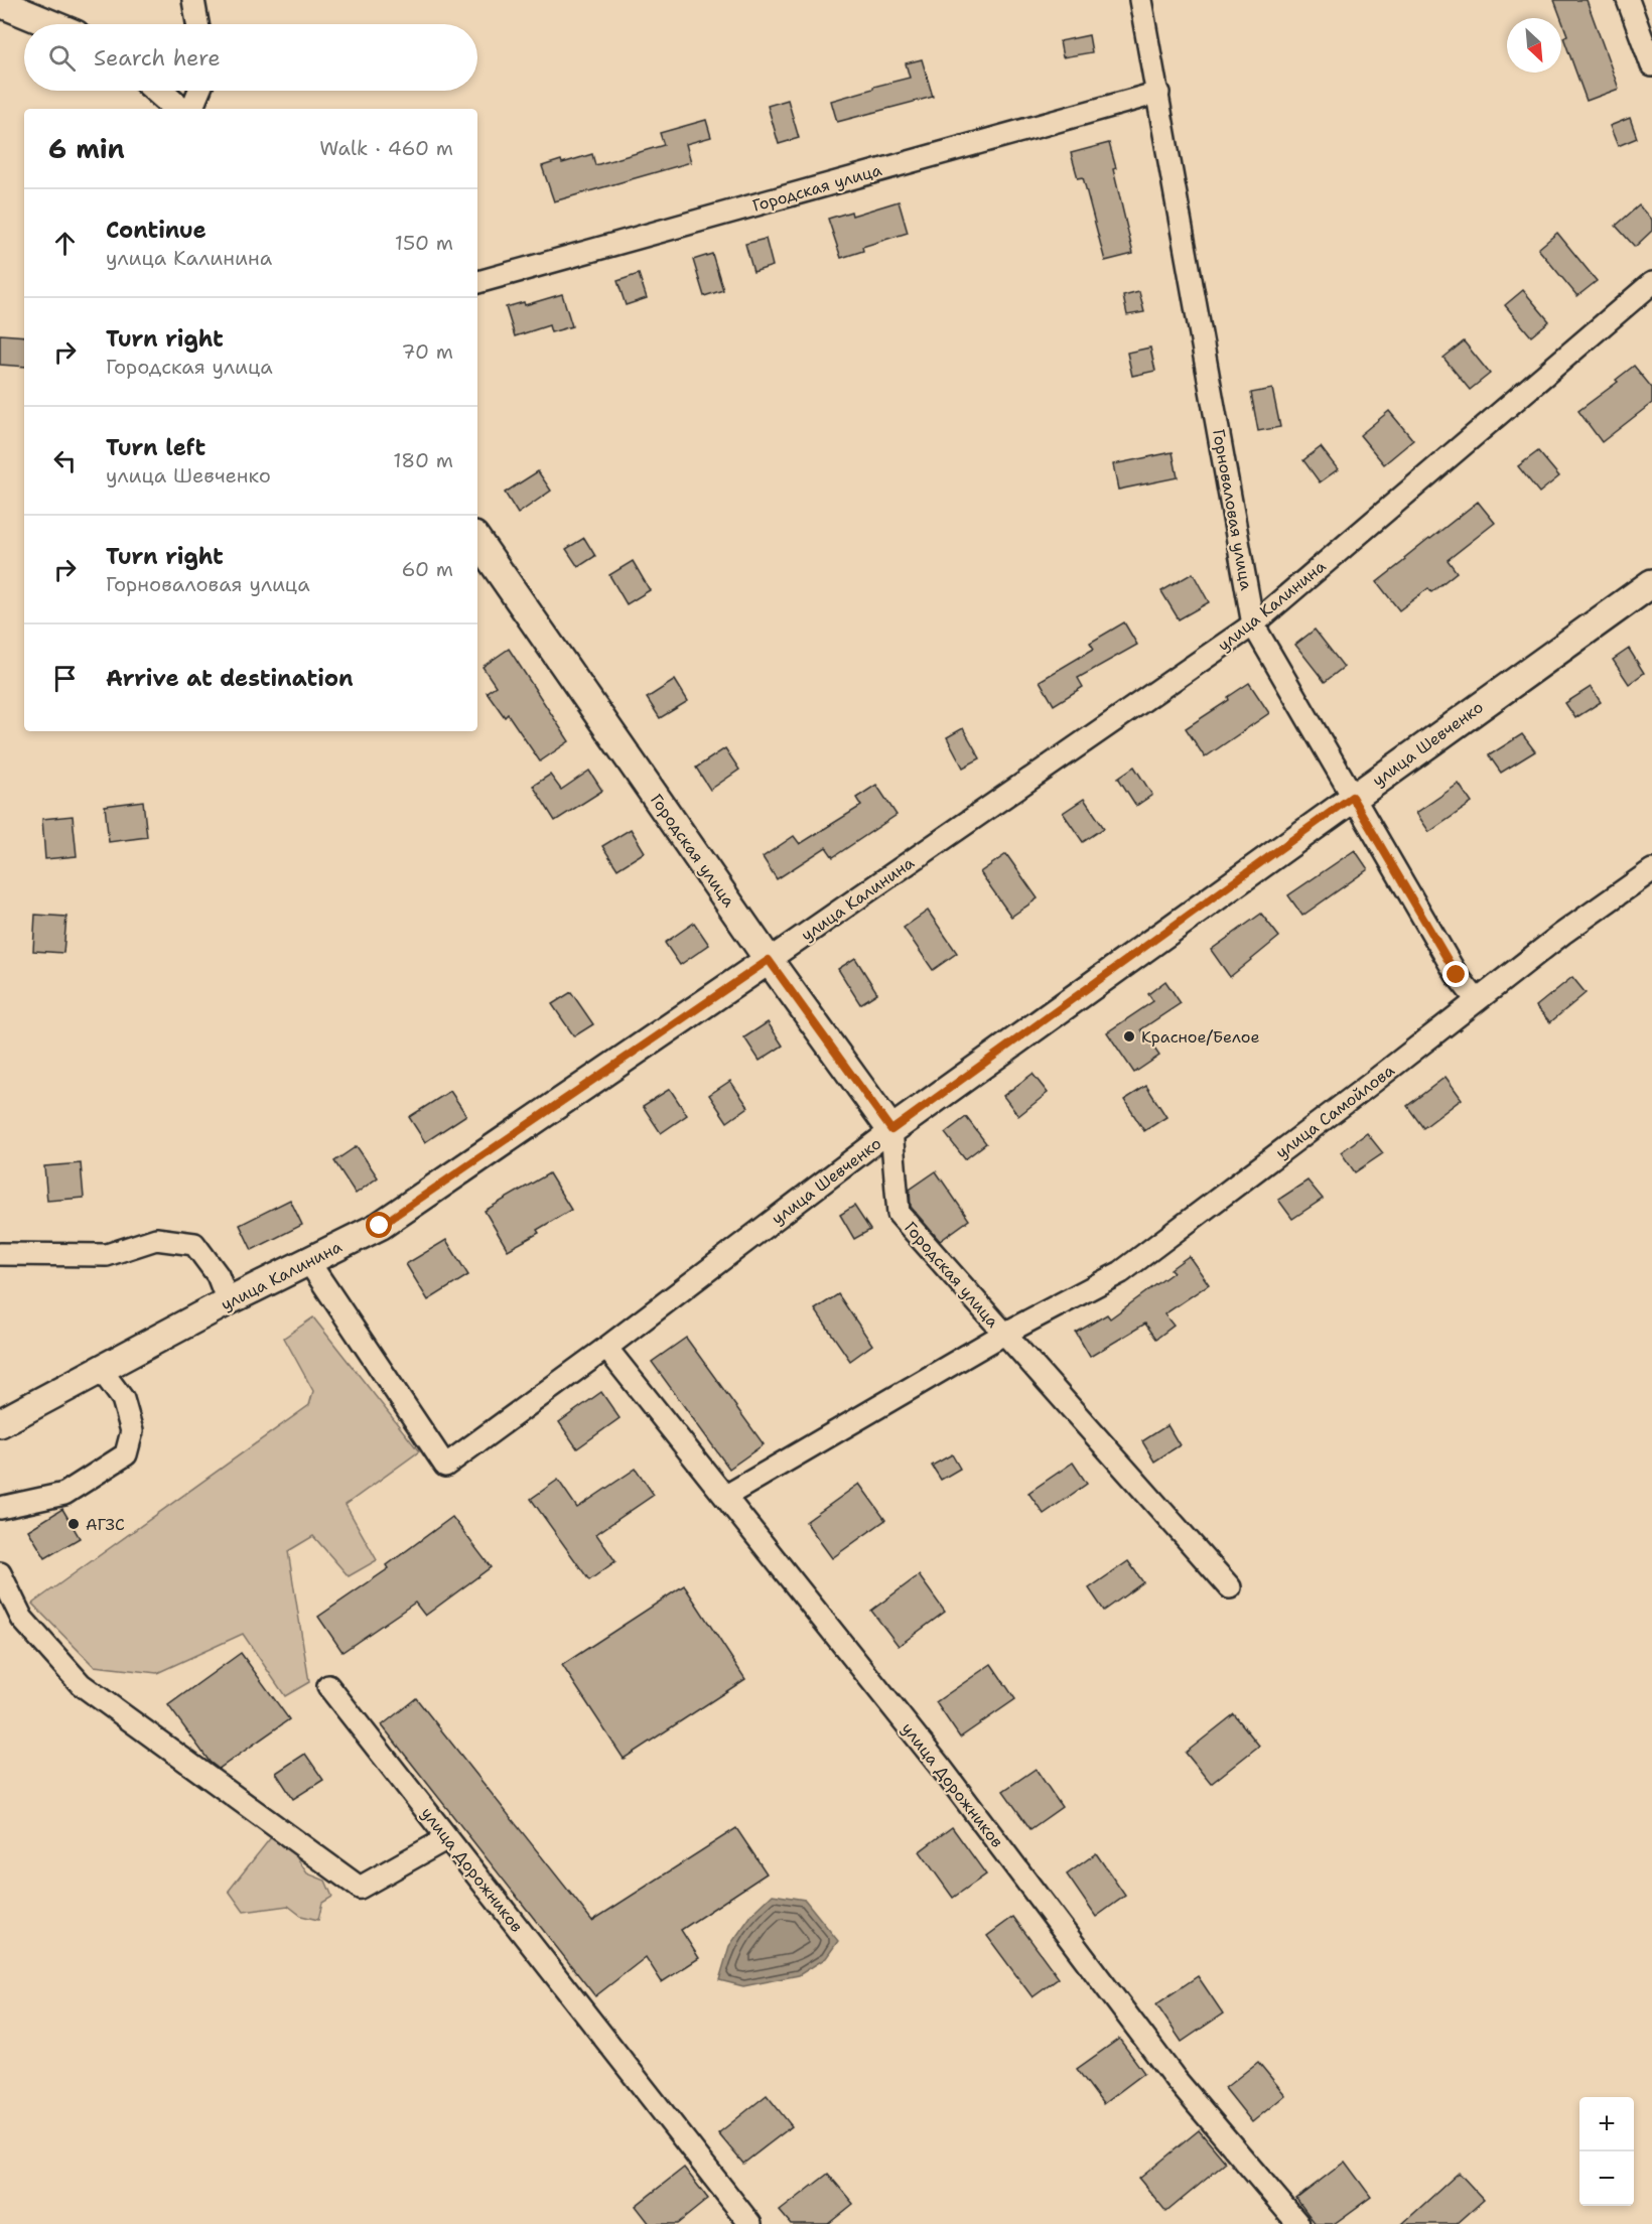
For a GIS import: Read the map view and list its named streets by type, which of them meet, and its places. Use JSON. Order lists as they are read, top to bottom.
{
  "streets": {
    "main road": ["Городская улица", "улица Калинина", "улица Шевченко"],
    "street": ["Горноваловая улица", "улица Самойлова", "улица Дорожников"]
  },
  "crossings": [
    ["Городская улица", "Горноваловая улица"],
    ["Городская улица", "улица Калинина"],
    ["Городская улица", "улица Шевченко"],
    ["Городская улица", "улица Самойлова"],
    ["Горноваловая улица", "улица Калинина"],
    ["Горноваловая улица", "улица Шевченко"],
    ["Горноваловая улица", "улица Самойлова"],
    ["улица Калинина", "улица Шевченко"],
    ["улица Шевченко", "улица Дорожников"],
    ["улица Самойлова", "улица Дорожников"]
  ],
  "places": ["Красное/Белое", "АГЗС"],
  "north": "bottom right",
  "page": {
    "search": "Search here",
    "heading": ["6 min", "Walk · 460 m"],
    "list": [
      ["Continue", "улица Калинина", "150 m"],
      ["Turn right", "Городская улица", "70 m"],
      ["Turn left", "улица Шевченко", "180 m"],
      ["Turn right", "Горноваловая улица", "60 m"],
      "Arrive at destination"
    ],
    "map_buttons": ["+", "−"]
  }
}
